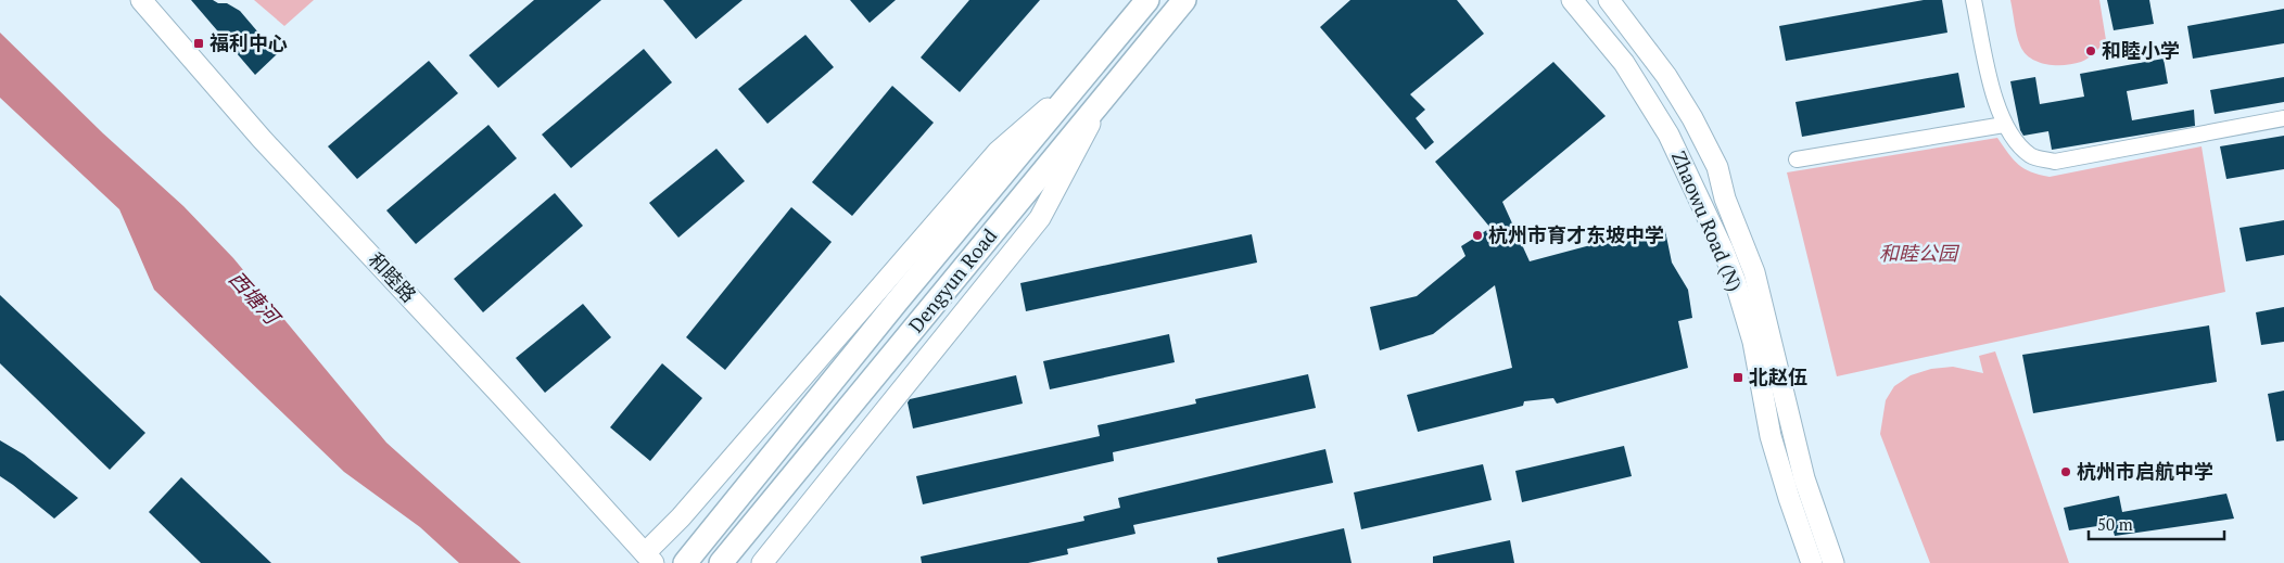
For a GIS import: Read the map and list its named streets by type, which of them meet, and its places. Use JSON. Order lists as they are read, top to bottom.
{
  "streets": {
    "main road": ["Dengyun Road"],
    "street": ["Zhaowu Road (N)", "和睦路"]
  },
  "water": ["西塘河"],
  "parks": ["和睦公园"],
  "places": {
    "transit": ["福利中心", "北赵伍"],
    "other": ["和睦小学", "杭州市育才东坡中学", "杭州市启航中学"]
  },
  "scale_bar": "50 m"
}
